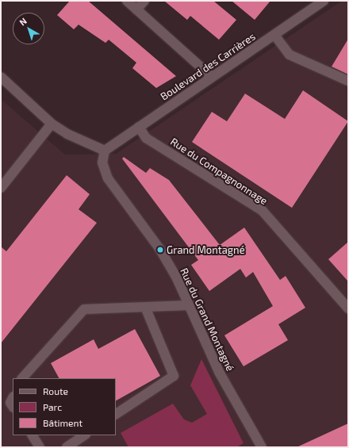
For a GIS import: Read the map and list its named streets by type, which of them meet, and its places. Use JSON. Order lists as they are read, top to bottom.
{
  "streets": {
    "street": ["Boulevard des Carrières", "Rue du Compagnonnage", "Rue du Grand Montagné"]
  },
  "crossings": [
    ["Boulevard des Carrières", "Rue du Compagnonnage"],
    ["Boulevard des Carrières", "Rue du Grand Montagné"]
  ],
  "places": ["Grand Montagné"],
  "legend": ["Route", "Parc", "Bâtiment"],
  "north": "top left"
}
